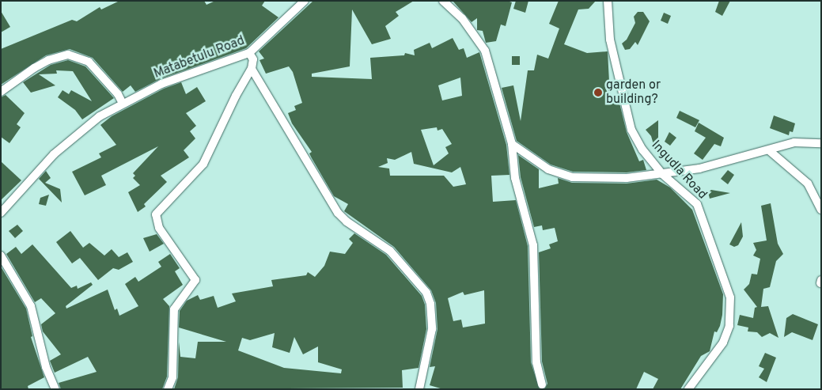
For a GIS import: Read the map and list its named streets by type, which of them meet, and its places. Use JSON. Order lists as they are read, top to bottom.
{
  "streets": {
    "street": ["Matabetulu Road", "Ingudla Road"]
  },
  "places": ["garden or building?"]
}
